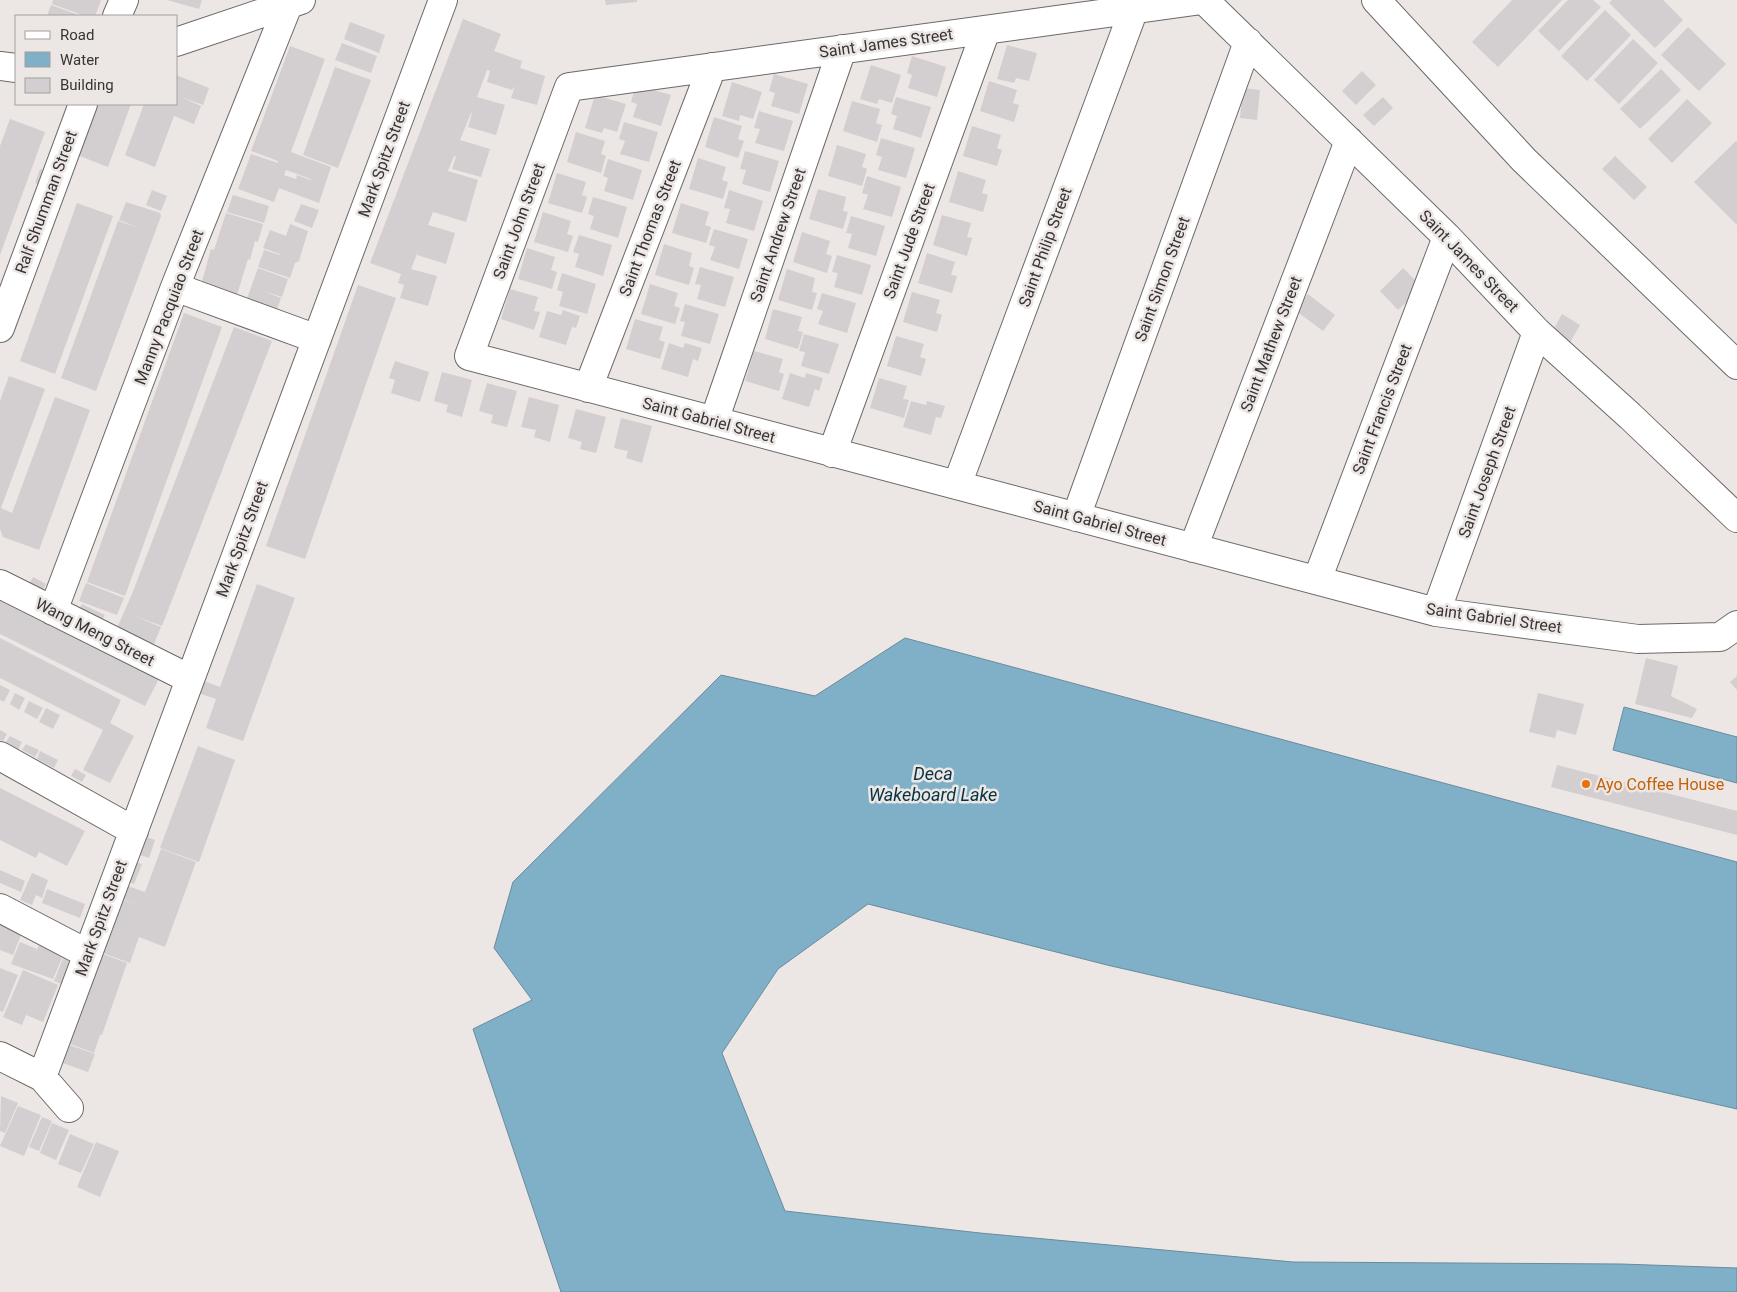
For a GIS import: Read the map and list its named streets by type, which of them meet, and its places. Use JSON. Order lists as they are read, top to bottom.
{
  "streets": {
    "street": [
      "Saint James Street",
      "Mark Spitz Street",
      "Ralf Shumman Street",
      "Saint John Street",
      "Saint Thomas Street",
      "Saint Andrew Street",
      "Saint Jude Street",
      "Saint Philip Street",
      "Saint Simon Street",
      "Manny Pacquiao Street",
      "Saint Mathew Street",
      "Saint Francis Street",
      "Saint Gabriel Street",
      "Saint Joseph Street",
      "Wang Meng Street"
    ]
  },
  "crossings": [
    ["Saint James Street", "Saint John Street"],
    ["Saint James Street", "Saint Thomas Street"],
    ["Saint James Street", "Saint Andrew Street"],
    ["Saint James Street", "Saint Jude Street"],
    ["Saint James Street", "Saint Philip Street"],
    ["Saint James Street", "Saint Simon Street"],
    ["Saint James Street", "Saint Mathew Street"],
    ["Saint James Street", "Saint Francis Street"],
    ["Saint James Street", "Saint Joseph Street"],
    ["Mark Spitz Street", "Wang Meng Street"],
    ["Saint John Street", "Saint Gabriel Street"],
    ["Saint Thomas Street", "Saint Gabriel Street"],
    ["Saint Andrew Street", "Saint Gabriel Street"],
    ["Saint Jude Street", "Saint Gabriel Street"],
    ["Saint Philip Street", "Saint Gabriel Street"],
    ["Saint Simon Street", "Saint Gabriel Street"],
    ["Manny Pacquiao Street", "Wang Meng Street"],
    ["Saint Mathew Street", "Saint Gabriel Street"],
    ["Saint Francis Street", "Saint Gabriel Street"],
    ["Saint Gabriel Street", "Saint Joseph Street"]
  ],
  "water": ["Deca Wakeboard Lake"],
  "places": ["Ayo Coffee House"],
  "legend": ["Road", "Water", "Building"]
}
